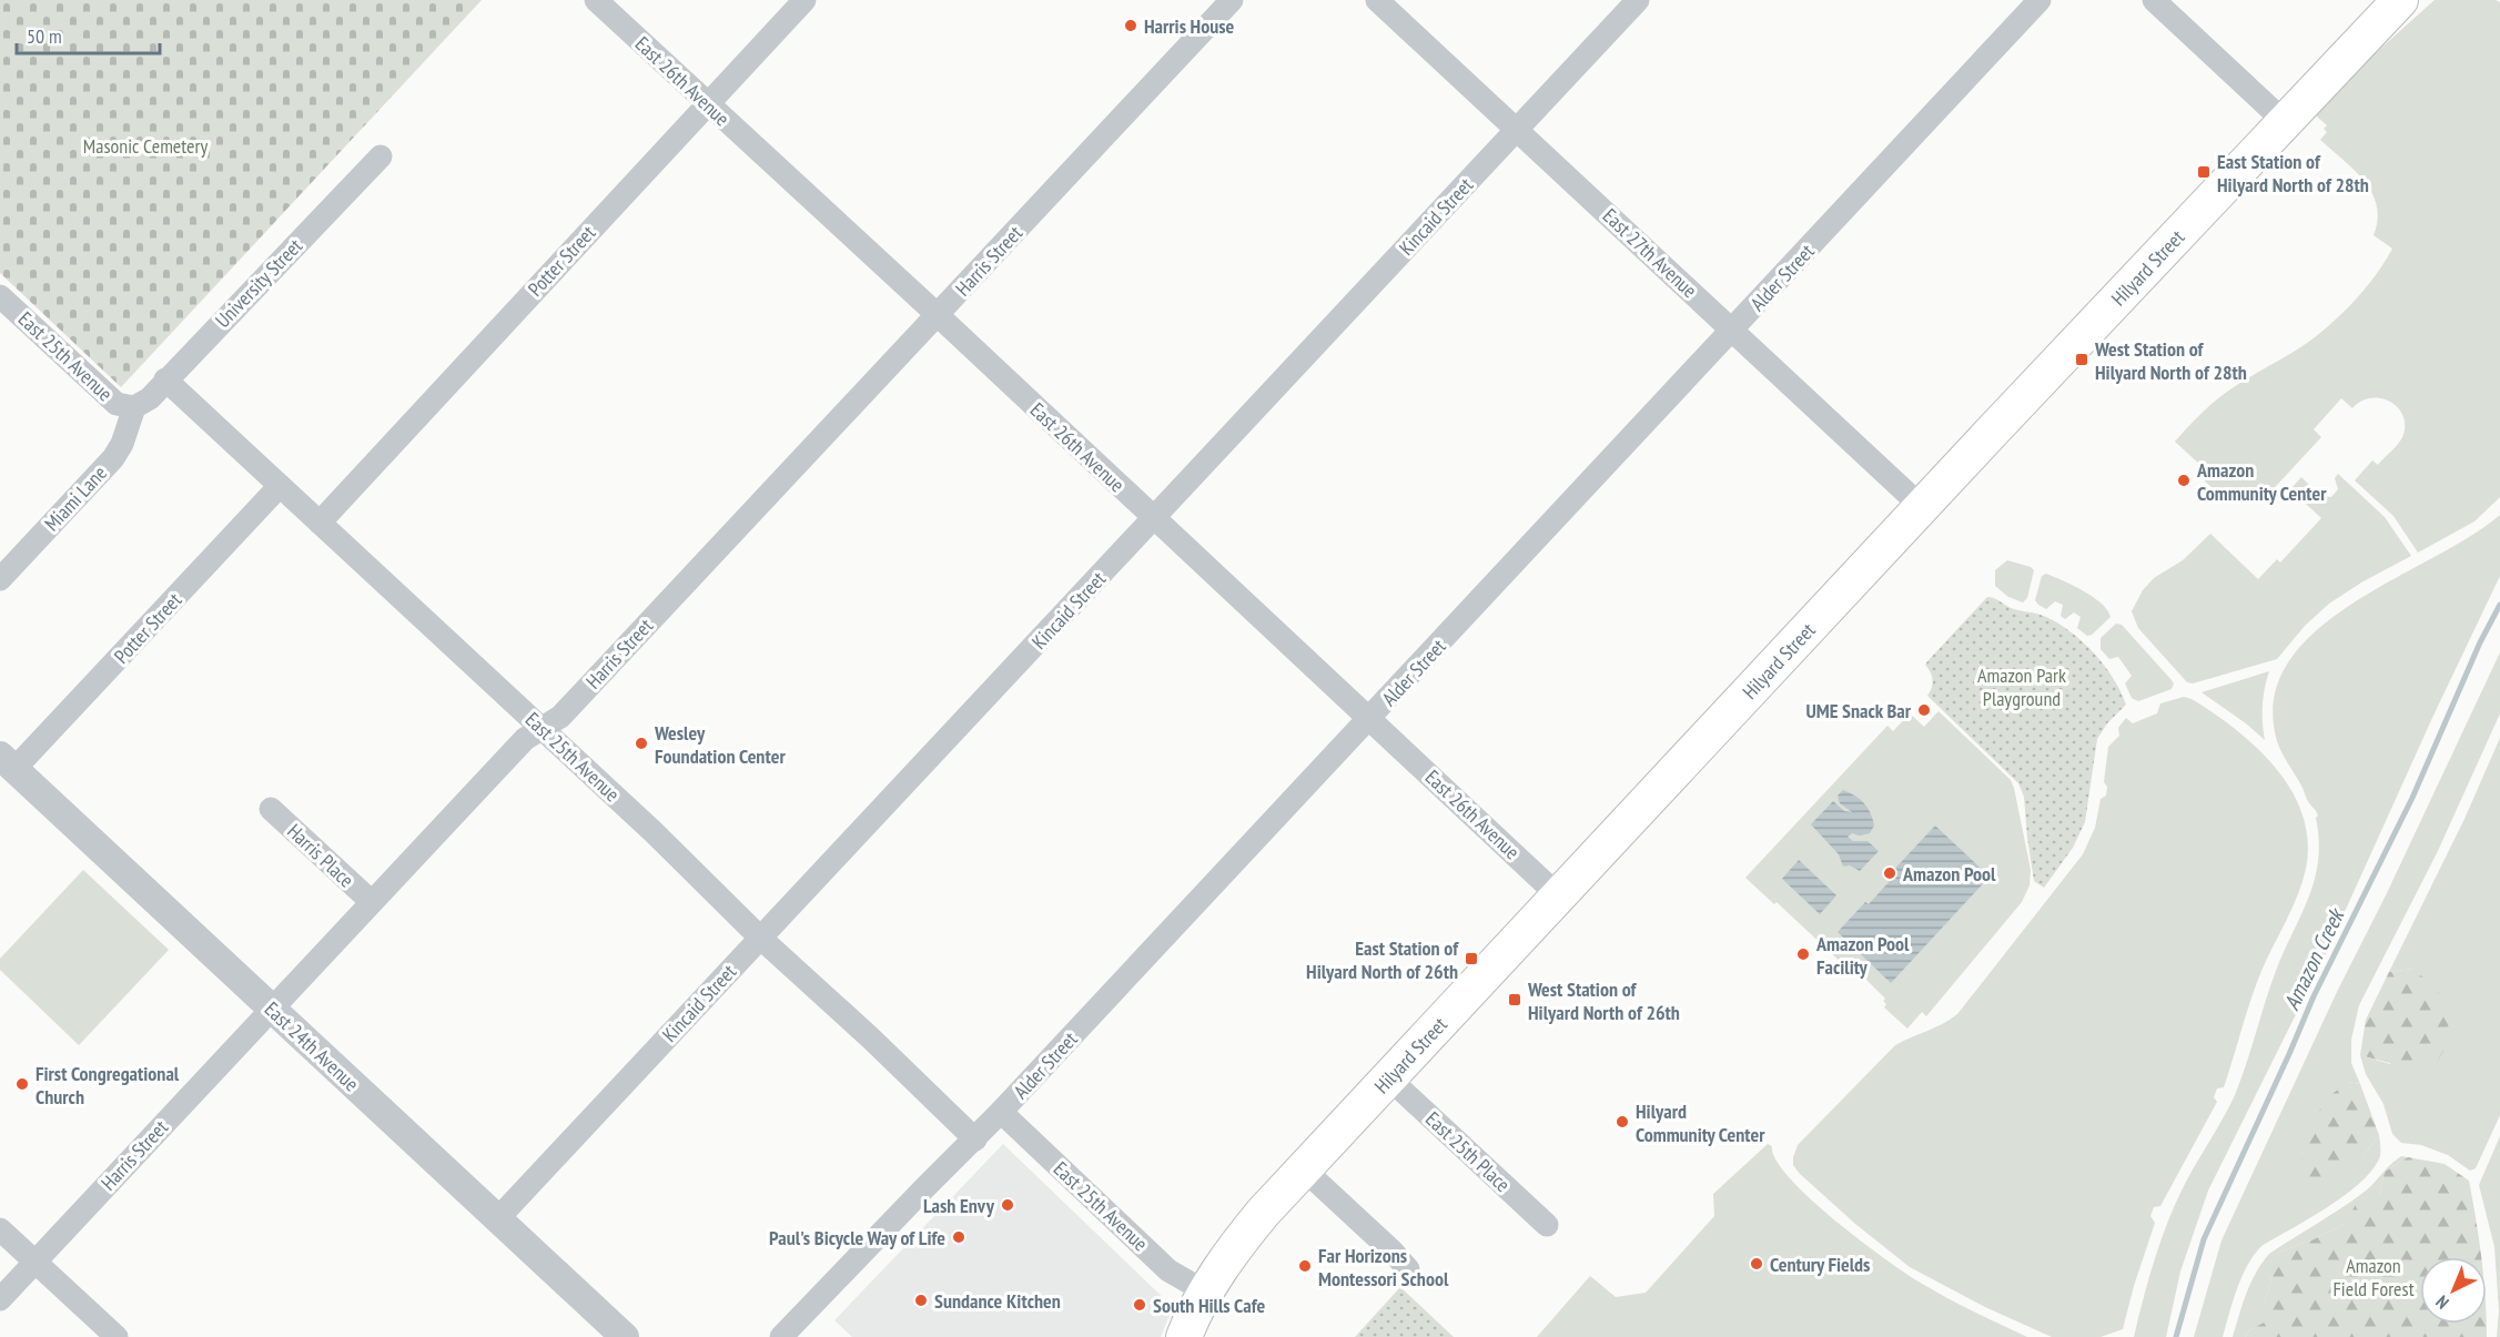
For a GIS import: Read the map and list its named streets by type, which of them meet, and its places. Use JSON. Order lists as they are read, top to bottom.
{
  "streets": {
    "main road": ["Hilyard Street"],
    "street": [
      "East 26th Avenue",
      "Kincaid Street",
      "East 27th Avenue",
      "Potter Street",
      "Harris Street",
      "Alder Street",
      "University Street",
      "East 25th Avenue",
      "Miami Lane",
      "Harris Place",
      "East 24th Avenue",
      "East 25th Place"
    ]
  },
  "crossings": [
    ["East 26th Avenue", "Kincaid Street"],
    ["East 26th Avenue", "Potter Street"],
    ["East 26th Avenue", "Harris Street"],
    ["East 26th Avenue", "Hilyard Street"],
    ["East 26th Avenue", "Alder Street"],
    ["Kincaid Street", "East 27th Avenue"],
    ["Kincaid Street", "East 25th Avenue"],
    ["Kincaid Street", "East 24th Avenue"],
    ["East 27th Avenue", "Hilyard Street"],
    ["East 27th Avenue", "Alder Street"],
    ["Potter Street", "East 25th Avenue"],
    ["Potter Street", "East 24th Avenue"],
    ["Harris Street", "East 25th Avenue"],
    ["Harris Street", "Harris Place"],
    ["Harris Street", "East 24th Avenue"],
    ["Hilyard Street", "East 25th Avenue"],
    ["Hilyard Street", "East 25th Place"],
    ["Alder Street", "East 25th Avenue"],
    ["University Street", "East 25th Avenue"],
    ["University Street", "Miami Lane"],
    ["East 25th Avenue", "Miami Lane"]
  ],
  "water": ["Amazon Creek"],
  "parks": ["Masonic Cemetery", "Amazon Park Playground", "Amazon Field Forest"],
  "places": {
    "other": [
      "Harris House",
      "Amazon Community Center",
      "UME Snack Bar",
      "Wesley Foundation Center",
      "Amazon Pool",
      "Amazon Pool Facility",
      "First Congregational Church",
      "Hilyard Community Center",
      "Lash Envy",
      "Paul's Bicycle Way of Life",
      "Century Fields",
      "Far Horizons Montessori School",
      "Sundance Kitchen",
      "South Hills Cafe"
    ],
    "transit": [
      "East Station of Hilyard North of 28th",
      "West Station of Hilyard North of 28th",
      "East Station of Hilyard North of 26th",
      "West Station of Hilyard North of 26th"
    ]
  },
  "scale_bar": "50 m",
  "north": "bottom left"
}
